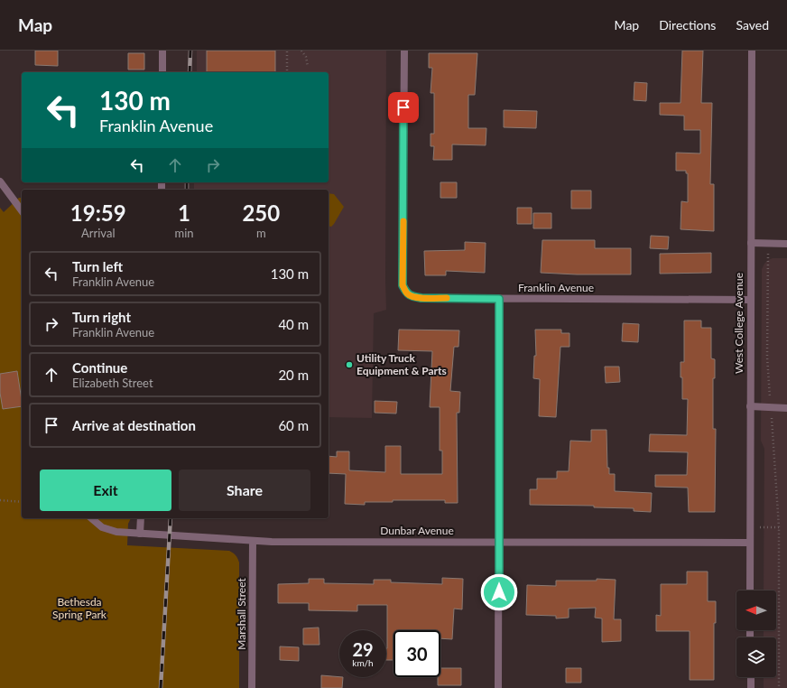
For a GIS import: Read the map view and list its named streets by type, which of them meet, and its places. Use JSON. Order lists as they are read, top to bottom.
{
  "streets": {
    "street": [
      "Franklin Avenue",
      "West College Avenue",
      "Dunbar Avenue",
      "Marshall Street"
    ]
  },
  "crossings": [
    ["Franklin Avenue", "West College Avenue"],
    ["West College Avenue", "Dunbar Avenue"],
    ["Dunbar Avenue", "Marshall Street"]
  ],
  "parks": ["Bethesda Spring Park"],
  "places": ["Utility Truck Equipment & Parts"],
  "north": "left",
  "page": {
    "header": "Map",
    "nav": ["Map", "Directions", "Saved"],
    "turn": ["130 m", "Franklin Avenue"],
    "eta": [
      "19:59",
      "Arrival",
      "1",
      "min",
      "250",
      "m"
    ],
    "list": [
      {
        "name": "Turn left",
        "note": "Franklin Avenue",
        "value": "130 m"
      },
      {
        "name": "Turn right",
        "note": "Franklin Avenue",
        "value": "40 m"
      },
      {
        "name": "Continue",
        "note": "Elizabeth Street",
        "value": "20 m"
      },
      {
        "name": "Arrive at destination",
        "value": "60 m"
      }
    ],
    "buttons": ["Exit", "Share"],
    "speed": "29 km/h",
    "limit": "30"
  }
}
